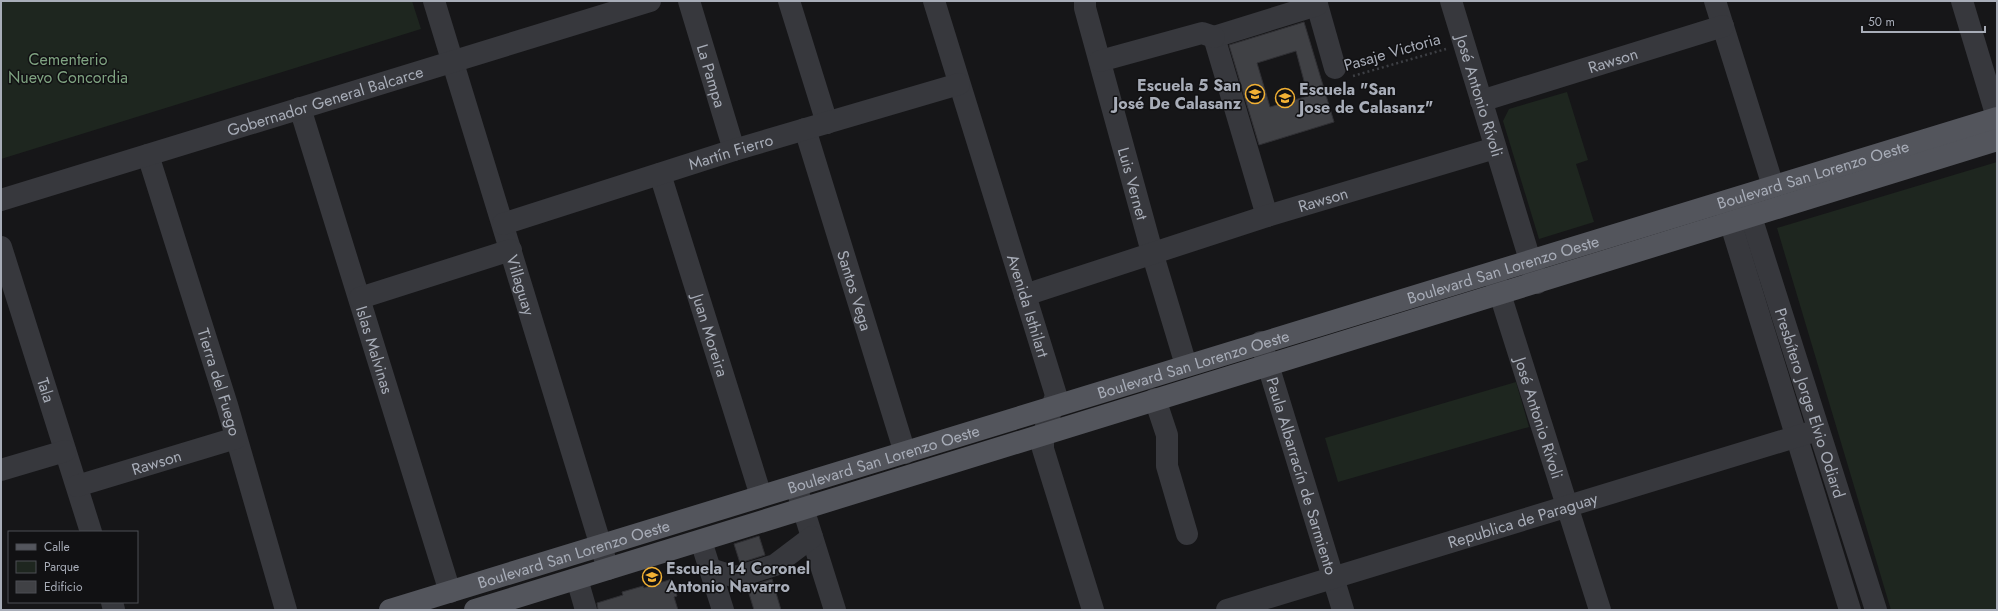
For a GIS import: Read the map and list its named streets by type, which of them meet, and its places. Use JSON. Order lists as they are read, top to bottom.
{
  "streets": {
    "main road": ["Boulevard San Lorenzo Oeste"],
    "street": [
      "Rawson",
      "La Pampa",
      "José Antonio Rívoli",
      "Gobernador General Balcarce",
      "Martín Fierro",
      "Luis Vernet",
      "Villaguay",
      "Santos Vega",
      "Avenida Isthilart",
      "Juan Moreira",
      "Islas Malvinas",
      "Tierra del Fuego",
      "Tala",
      "Presbítero Jorge Elvio Odiard",
      "Paula Albarracín de Sarmiento",
      "Republica de Paraguay"
    ],
    "path": ["Pasaje Victoria"]
  },
  "crossings": [
    ["Pasaje Victoria", "José Antonio Rívoli"],
    ["Rawson", "José Antonio Rívoli"],
    ["Rawson", "Luis Vernet"],
    ["Rawson", "Avenida Isthilart"],
    ["Rawson", "Tierra del Fuego"],
    ["Rawson", "Tala"],
    ["La Pampa", "Martín Fierro"],
    ["José Antonio Rívoli", "Boulevard San Lorenzo Oeste"],
    ["José Antonio Rívoli", "Republica de Paraguay"],
    ["Gobernador General Balcarce", "Villaguay"],
    ["Gobernador General Balcarce", "Islas Malvinas"],
    ["Gobernador General Balcarce", "Tierra del Fuego"],
    ["Martín Fierro", "Villaguay"],
    ["Martín Fierro", "Santos Vega"],
    ["Martín Fierro", "Avenida Isthilart"],
    ["Martín Fierro", "Juan Moreira"],
    ["Boulevard San Lorenzo Oeste", "Luis Vernet"],
    ["Boulevard San Lorenzo Oeste", "Villaguay"],
    ["Boulevard San Lorenzo Oeste", "Santos Vega"],
    ["Boulevard San Lorenzo Oeste", "Avenida Isthilart"],
    ["Boulevard San Lorenzo Oeste", "Juan Moreira"],
    ["Boulevard San Lorenzo Oeste", "Islas Malvinas"],
    ["Boulevard San Lorenzo Oeste", "Presbítero Jorge Elvio Odiard"],
    ["Boulevard San Lorenzo Oeste", "Paula Albarracín de Sarmiento"],
    ["Presbítero Jorge Elvio Odiard", "Republica de Paraguay"],
    ["Paula Albarracín de Sarmiento", "Republica de Paraguay"]
  ],
  "parks": ["Cementerio Nuevo Concordia"],
  "places": {
    "school or university": ["Escuela 5 San José De Calasanz", "Escuela \"San Jose de Calasanz\"", "Escuela 14 Coronel Antonio Navarro"]
  },
  "legend": ["Calle", "Parque", "Edificio"],
  "scale_bar": "50 m"
}
